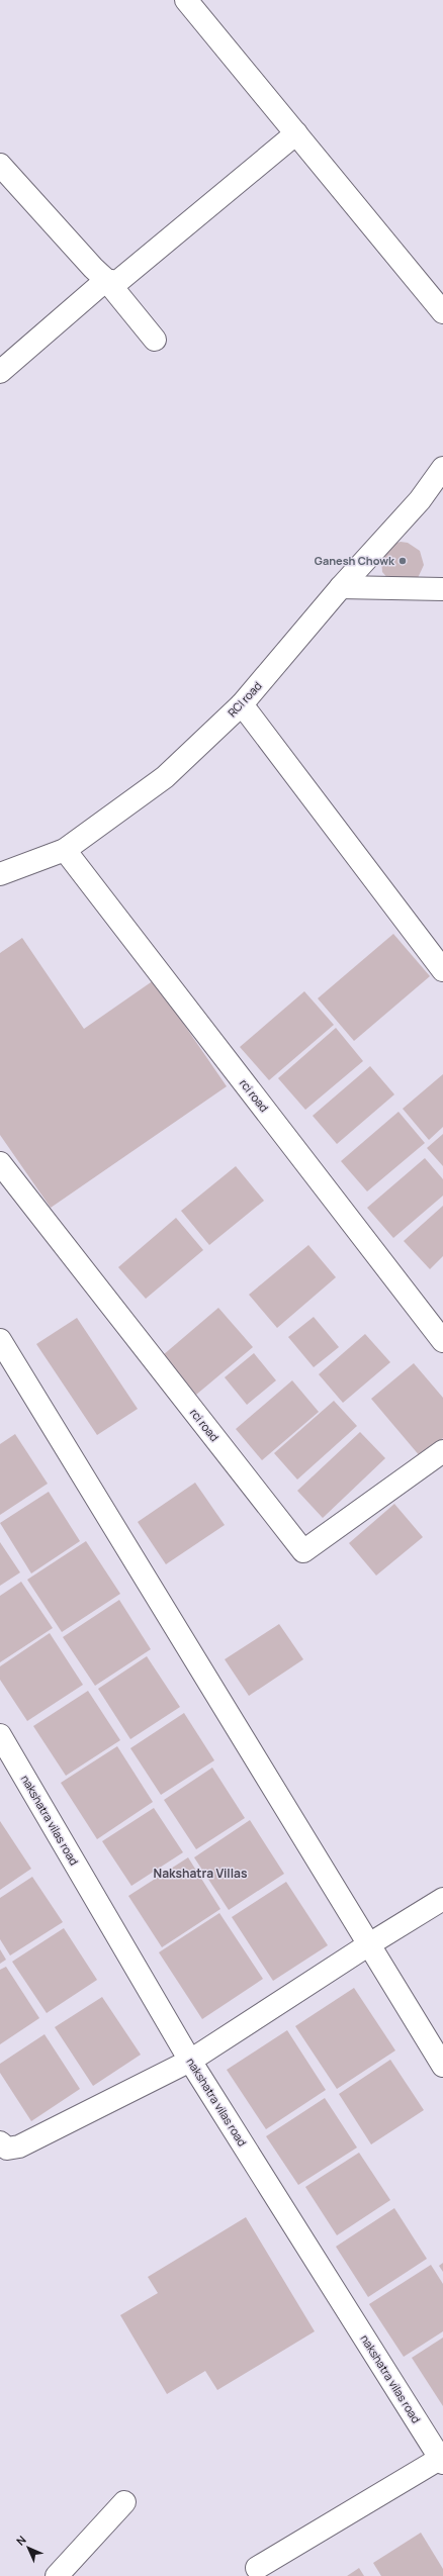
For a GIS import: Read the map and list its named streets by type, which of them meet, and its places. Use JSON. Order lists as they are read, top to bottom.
{
  "streets": {
    "street": ["RCI road", "rci road", "nakshatra vilas road"]
  },
  "crossings": [
    ["RCI road", "rci road"]
  ],
  "districts": ["Nakshatra Villas"],
  "places": ["Ganesh Chowk"],
  "north": "top left"
}
